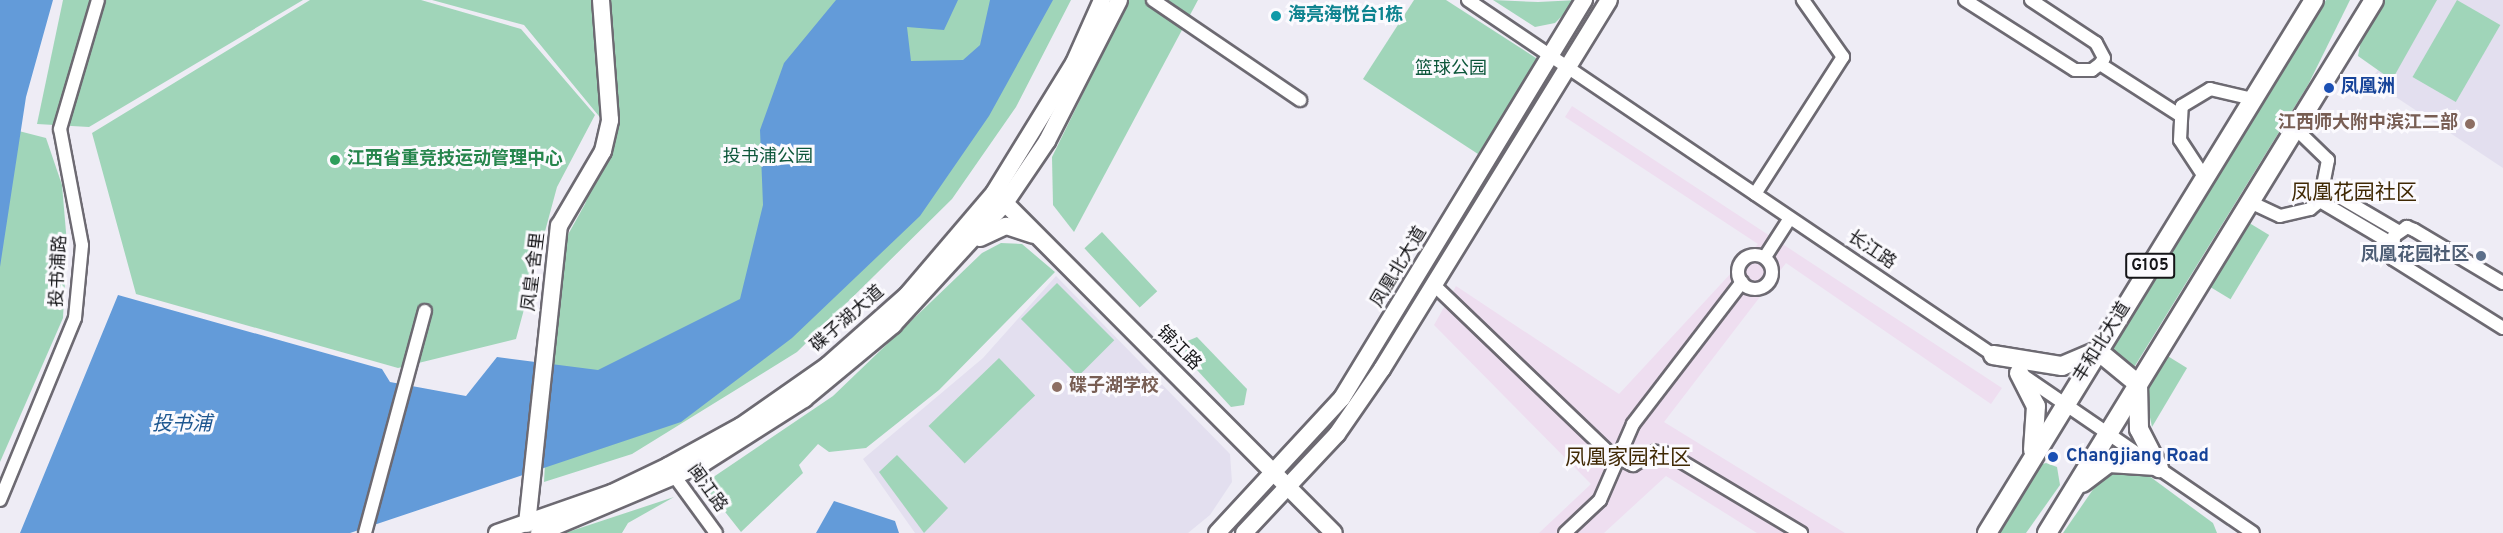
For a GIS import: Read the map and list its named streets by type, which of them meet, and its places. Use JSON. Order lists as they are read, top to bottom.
{
  "streets": {
    "highway": ["G105", "丰和北大道"],
    "main road": [
      "凤凰北大道",
      "凤皇-舍里",
      "碟子湖大道",
      "锦江路"
    ],
    "street": ["长江路", "投书浦路", "闽江路"]
  },
  "crossings": [
    ["长江路", "G105"],
    ["长江路", "凤凰北大道"],
    ["长江路", "丰和北大道"],
    ["凤凰北大道", "锦江路"],
    ["凤皇-舍里", "碟子湖大道"],
    ["碟子湖大道", "锦江路"],
    ["碟子湖大道", "闽江路"]
  ],
  "districts": ["凤凰花园社区", "凤凰家园社区"],
  "water": ["投书浦"],
  "parks": ["篮球公园", "投书浦公园"],
  "places": [
    "海亮·海悦台1栋",
    "凤凰洲",
    "江西师大附中滨江二部",
    "江西省重竞技运动管理中心",
    "凤凰花园社区",
    "碟子湖学校",
    "Changjiang Road"
  ]
}
